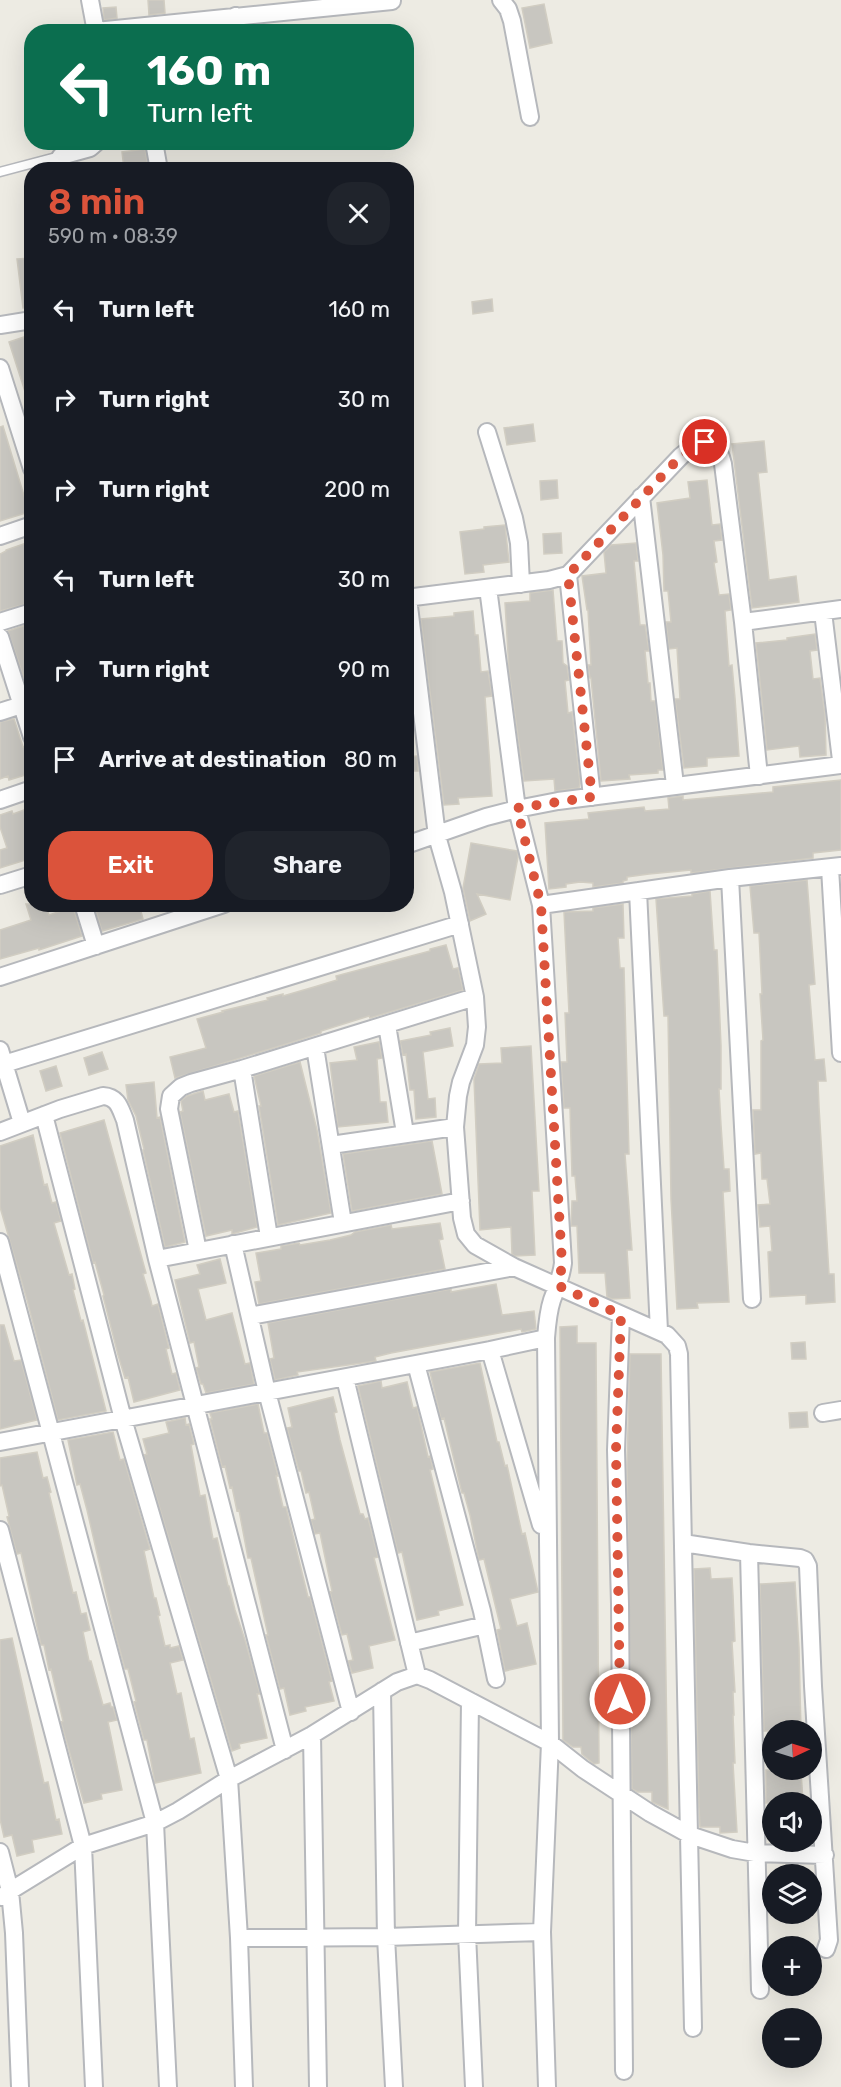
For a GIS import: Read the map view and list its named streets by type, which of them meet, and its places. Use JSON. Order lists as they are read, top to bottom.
{
  "north": "right",
  "page": {
    "turn": ["160 m", "Turn left"],
    "heading": ["8 min", "590 m · 08:39"],
    "list": [
      {
        "name": "Turn left",
        "value": "160 m"
      },
      {
        "name": "Turn right",
        "value": "30 m"
      },
      {
        "name": "Turn right",
        "value": "200 m"
      },
      {
        "name": "Turn left",
        "value": "30 m"
      },
      {
        "name": "Turn right",
        "value": "90 m"
      },
      {
        "name": "Arrive at destination",
        "value": "80 m"
      }
    ],
    "buttons": ["Exit", "Share"],
    "map_buttons": ["+", "−"]
  }
}
